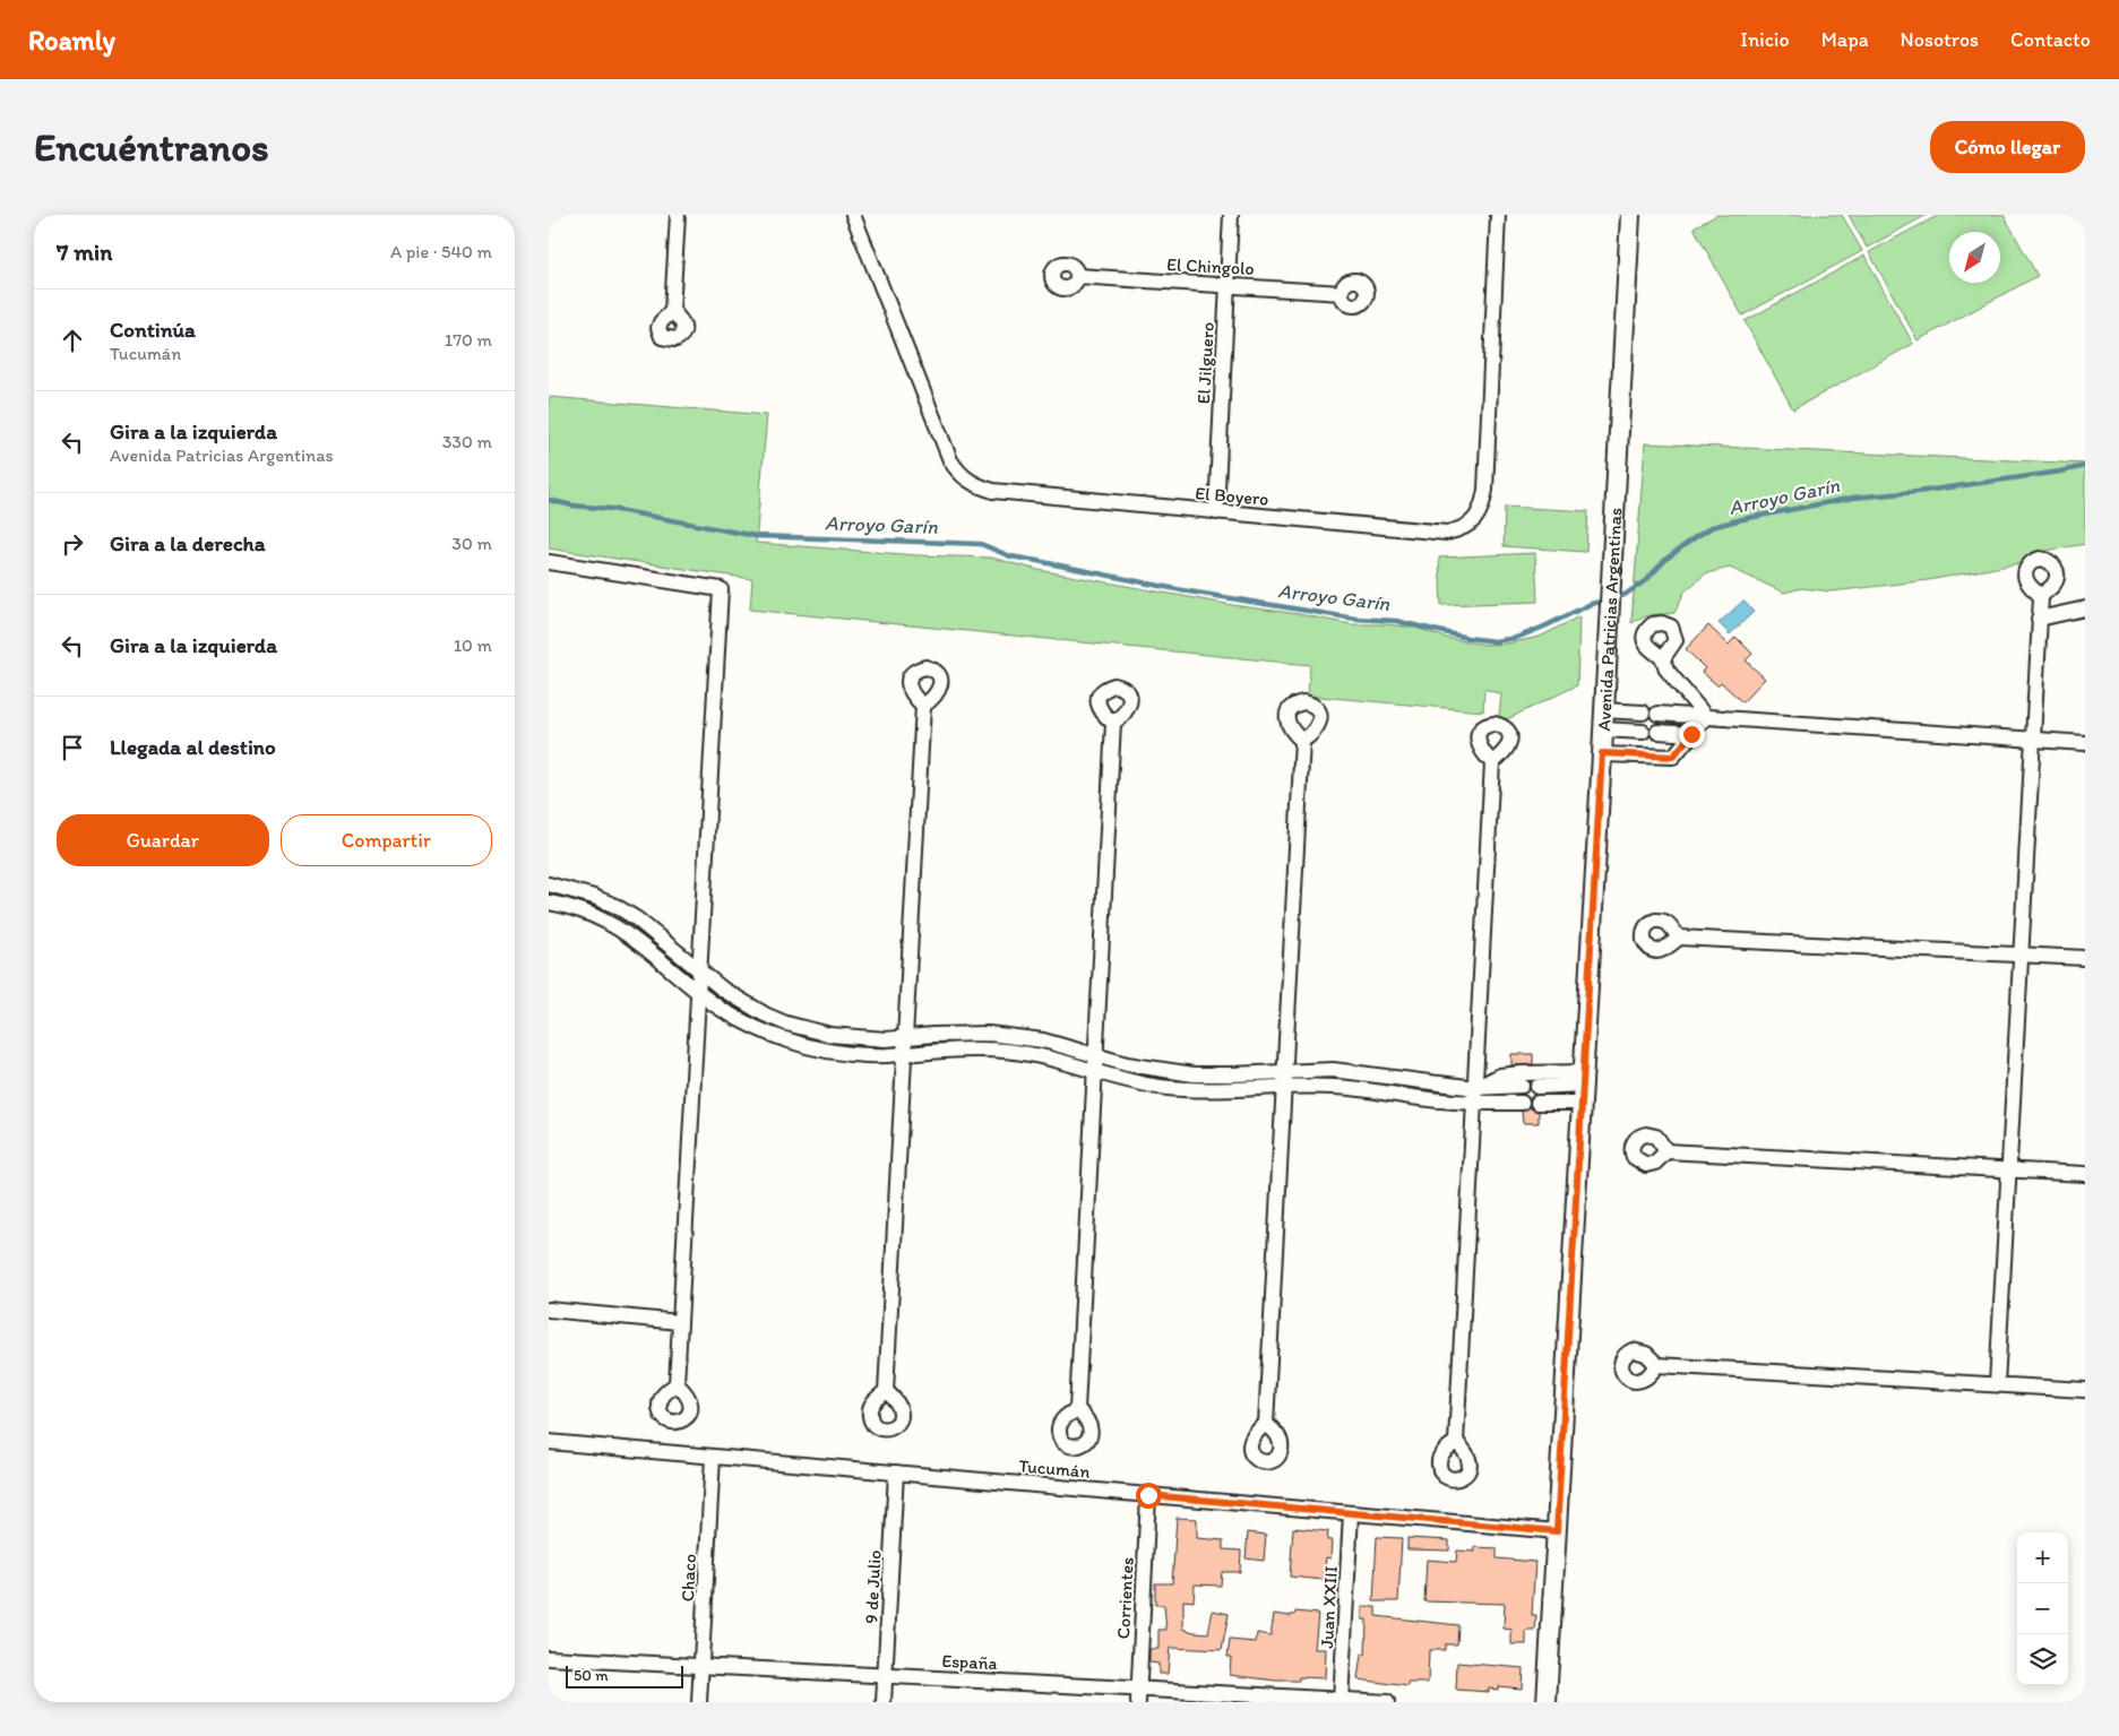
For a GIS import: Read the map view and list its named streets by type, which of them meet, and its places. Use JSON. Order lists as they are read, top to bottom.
{
  "streets": {
    "street": [
      "El Chingolo",
      "El Jilguero",
      "El Boyero",
      "Avenida Patricias Argentinas",
      "Tucumán",
      "Chaco",
      "9 de Julio",
      "Corrientes",
      "Juan XXIII",
      "España"
    ]
  },
  "crossings": [
    ["El Chingolo", "El Jilguero"],
    ["El Jilguero", "El Boyero"],
    ["Avenida Patricias Argentinas", "Tucumán"],
    ["Tucumán", "Chaco"],
    ["Tucumán", "9 de Julio"],
    ["Tucumán", "Corrientes"],
    ["Tucumán", "Juan XXIII"],
    ["Chaco", "España"],
    ["9 de Julio", "España"],
    ["Corrientes", "España"],
    ["Juan XXIII", "España"]
  ],
  "water": ["Arroyo Garín"],
  "scale_bar": "50 m",
  "north": "bottom left",
  "page": {
    "header": "Roamly",
    "nav": [
      "Inicio",
      "Mapa",
      "Nosotros",
      "Contacto"
    ],
    "buttons": [
      "Cómo llegar",
      ["Guardar", "Compartir"]
    ],
    "title": "Encuéntranos",
    "heading": ["7 min", "A pie · 540 m"],
    "list": [
      ["Continúa", "Tucumán", "170 m"],
      ["Gira a la izquierda", "Avenida Patricias Argentinas", "330 m"],
      ["Gira a la derecha", "30 m"],
      ["Gira a la izquierda", "10 m"],
      "Llegada al destino"
    ],
    "map_buttons": ["+", "−"],
    "scale": "50 m"
  }
}
